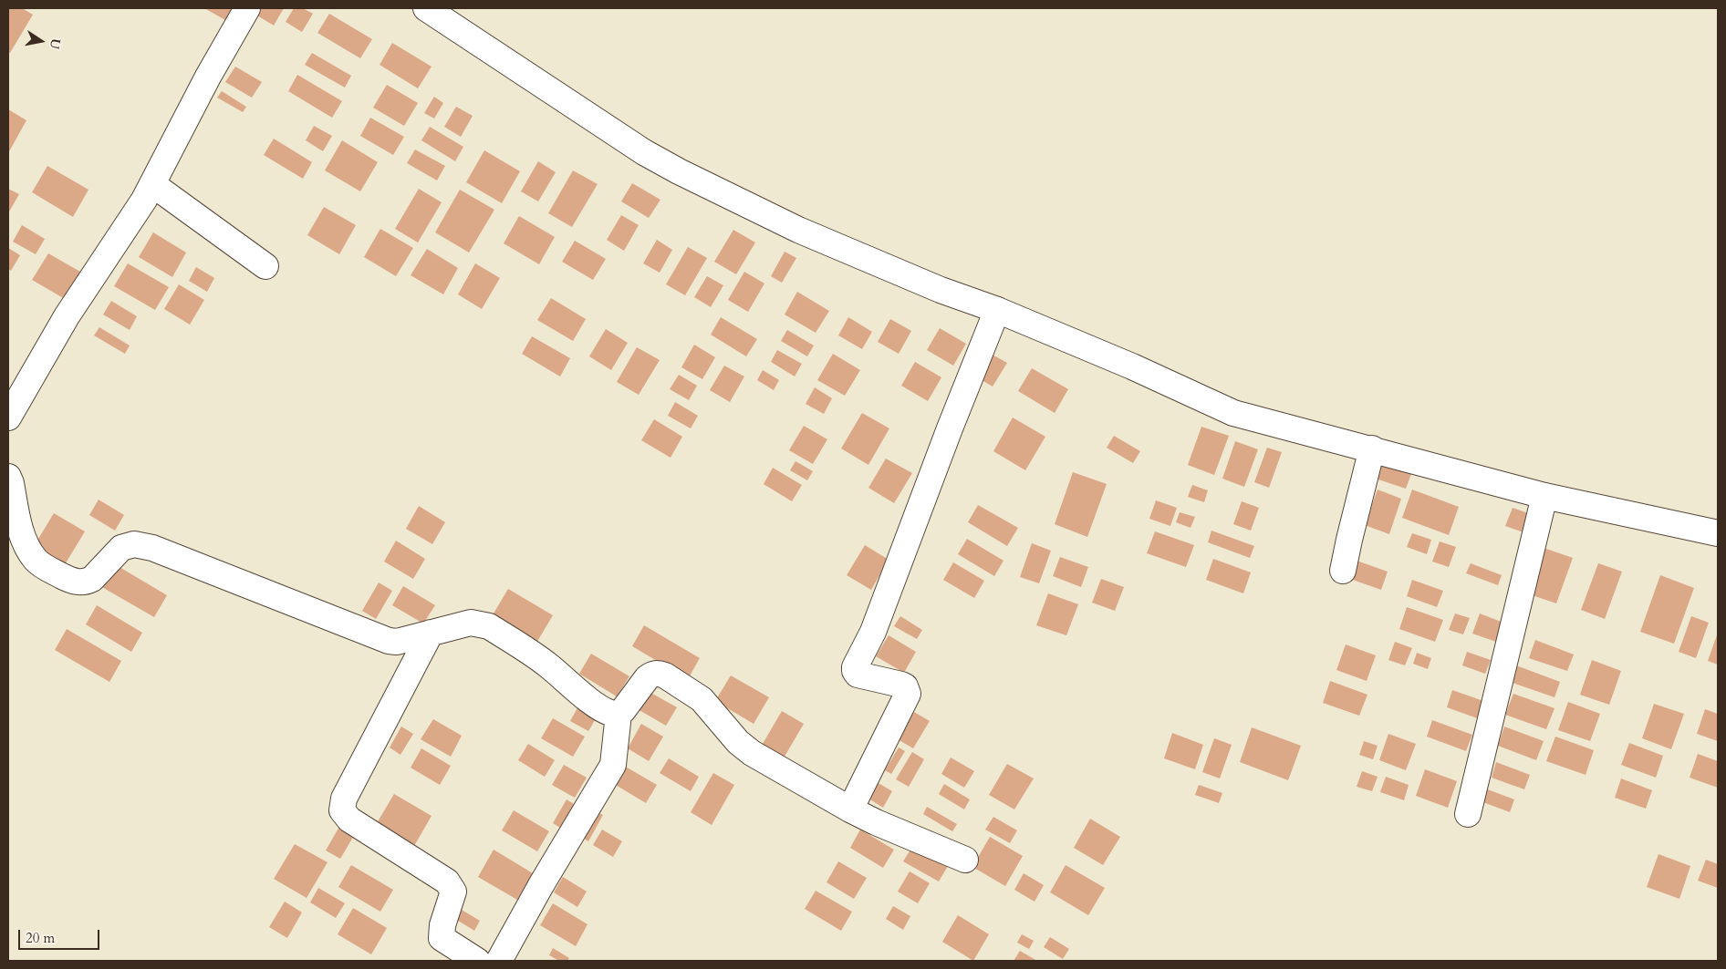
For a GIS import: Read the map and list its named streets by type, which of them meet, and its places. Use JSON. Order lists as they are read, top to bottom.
{
  "scale_bar": "20 m",
  "north": "right"
}
